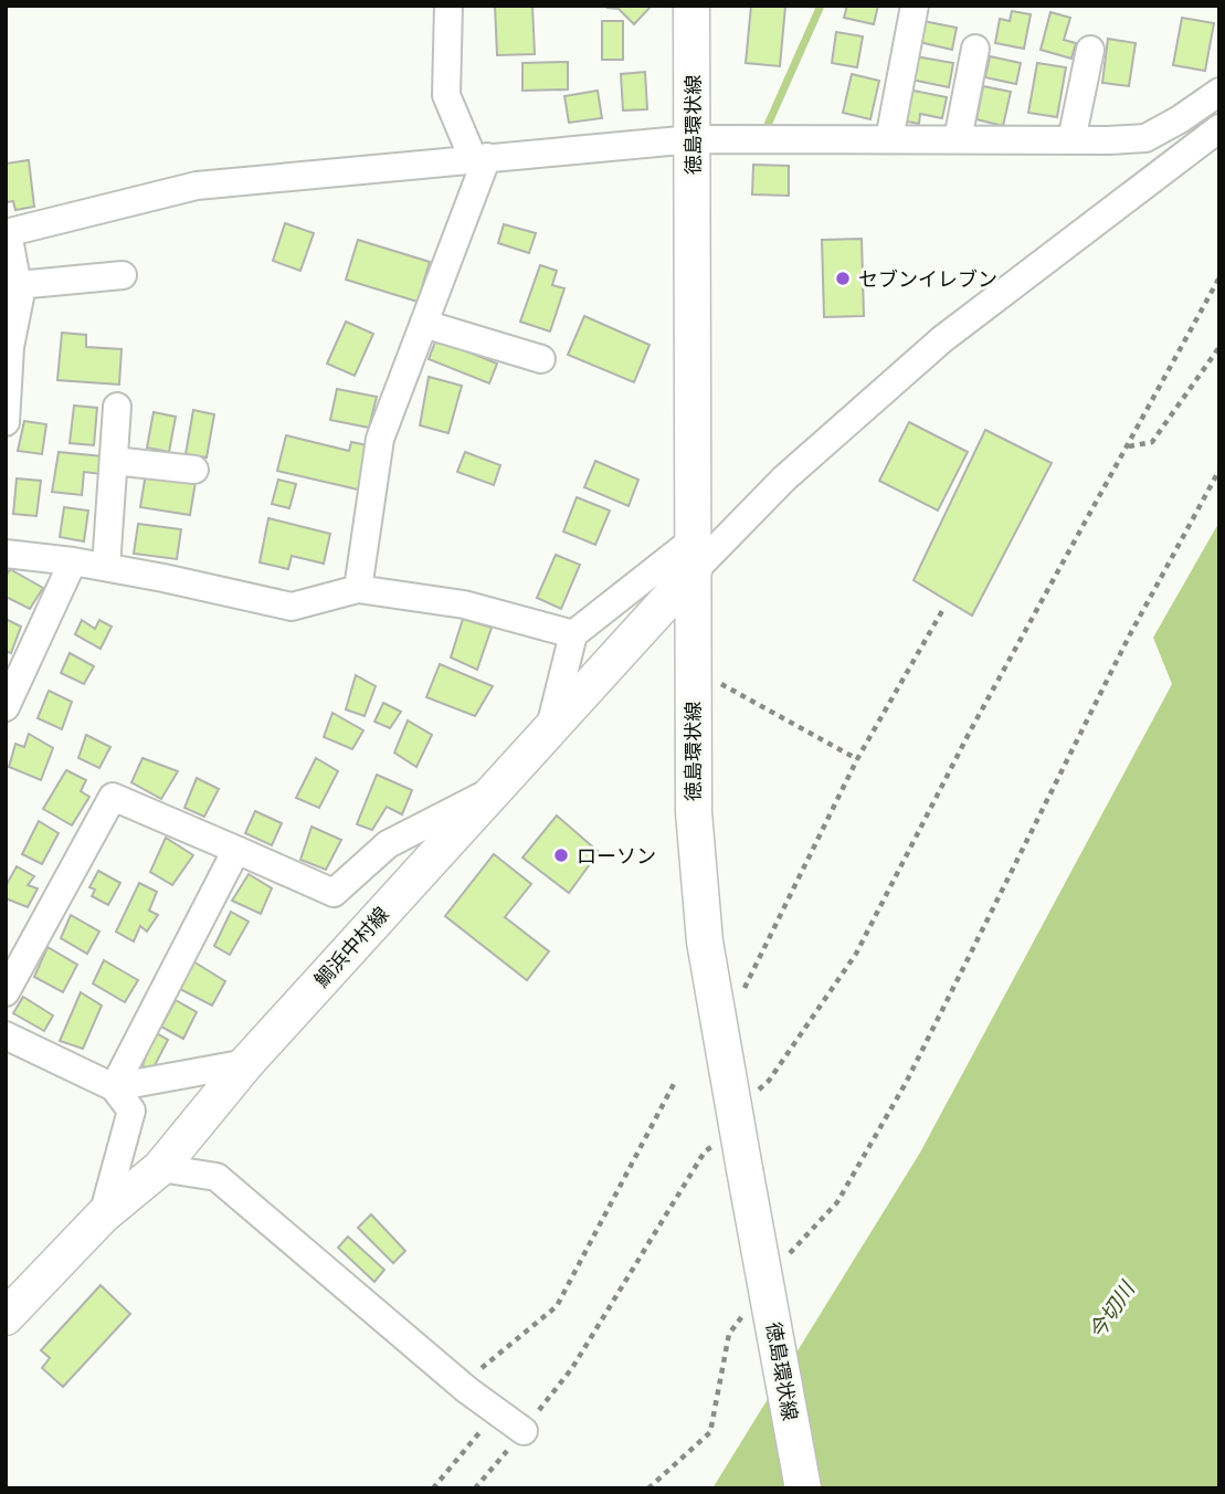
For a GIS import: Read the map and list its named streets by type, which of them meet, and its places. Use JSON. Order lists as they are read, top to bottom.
{
  "streets": {
    "main road": ["徳島環状線", "鯛浜中村線"]
  },
  "crossings": [
    ["徳島環状線", "鯛浜中村線"]
  ],
  "water": ["今切川"],
  "places": ["セブンイレブン", "ローソン"]
}
